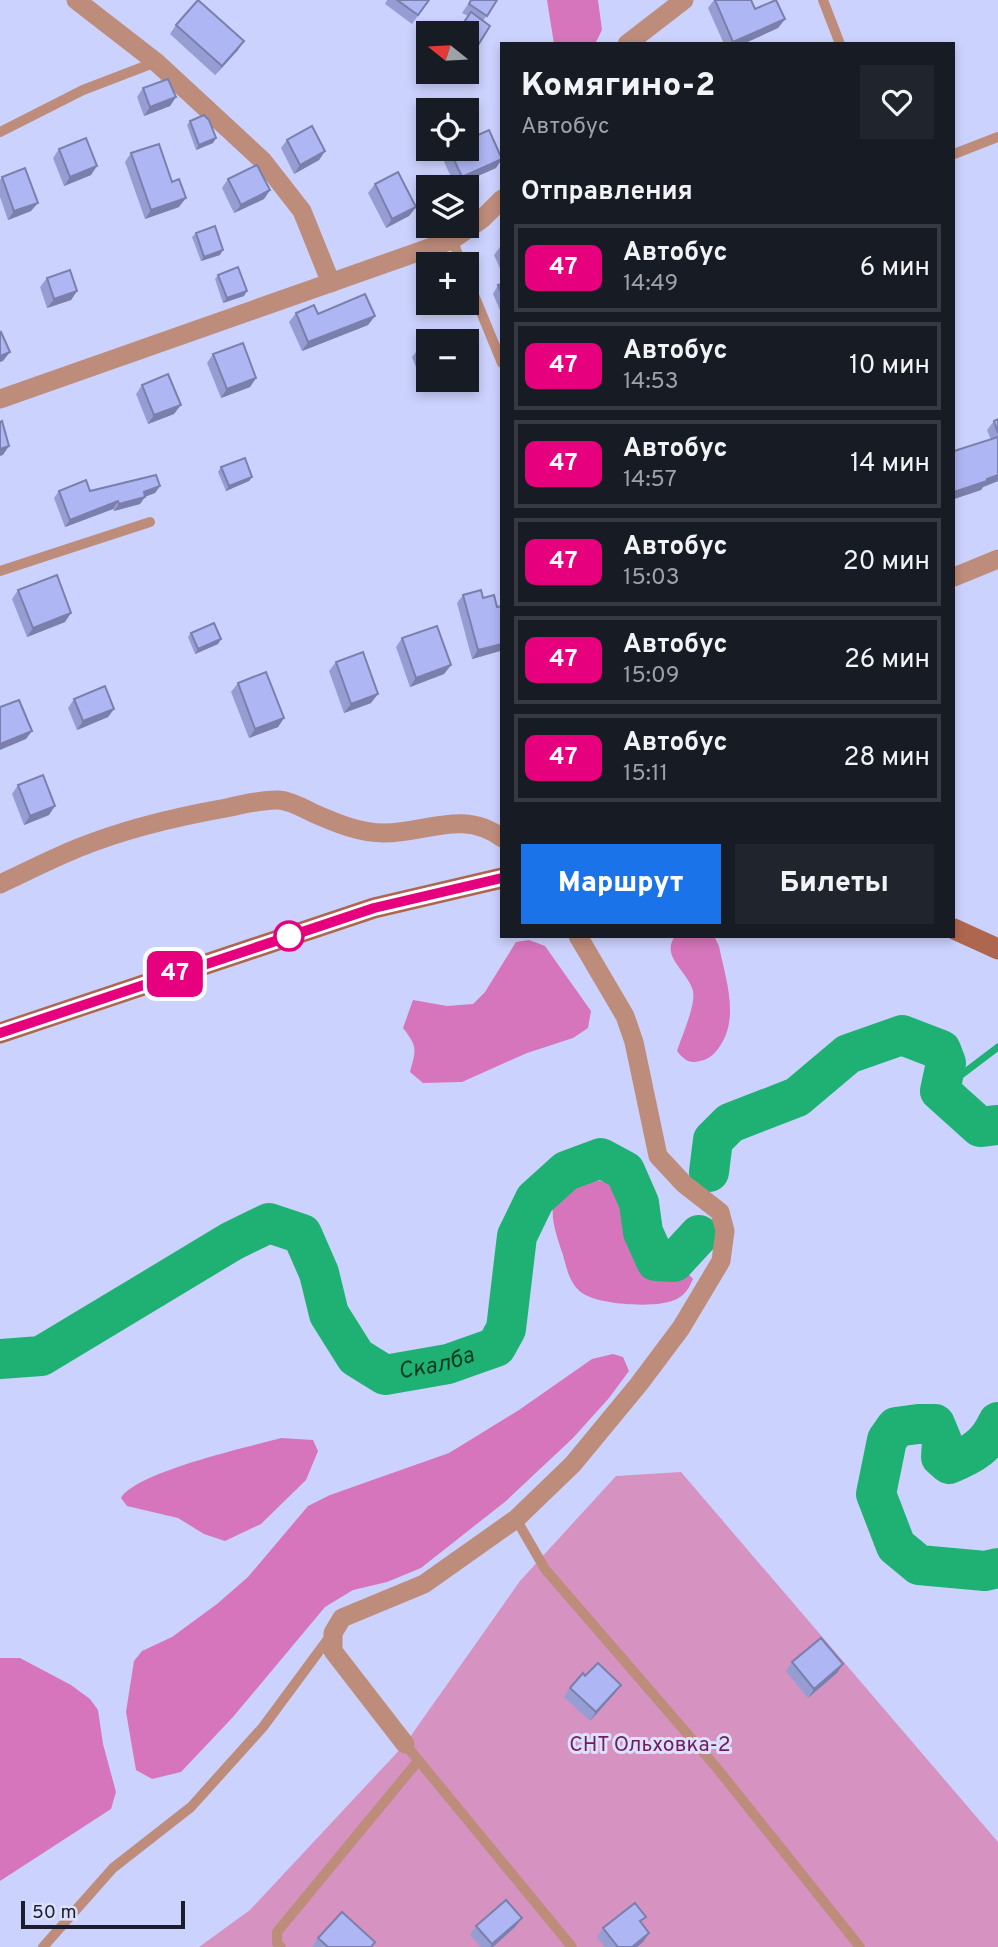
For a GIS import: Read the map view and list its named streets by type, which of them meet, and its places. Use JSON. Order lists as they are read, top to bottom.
{
  "water": ["Скалба"],
  "parks": ["СНТ Ольховка-2"],
  "lines": ["bus line 47"],
  "scale_bar": "50 m",
  "north": "left",
  "page": {
    "on_map": "47",
    "map_buttons": ["+", "−"],
    "heading": [
      ["Комягино-2", "Автобус"],
      "Отправления"
    ],
    "list": [
      {
        "mark": "47",
        "name": "Автобус",
        "note": "14:49",
        "value": "6 мин"
      },
      {
        "mark": "47",
        "name": "Автобус",
        "note": "14:53",
        "value": "10 мин"
      },
      {
        "mark": "47",
        "name": "Автобус",
        "note": "14:57",
        "value": "14 мин"
      },
      {
        "mark": "47",
        "name": "Автобус",
        "note": "15:03",
        "value": "20 мин"
      },
      {
        "mark": "47",
        "name": "Автобус",
        "note": "15:09",
        "value": "26 мин"
      },
      {
        "mark": "47",
        "name": "Автобус",
        "note": "15:11",
        "value": "28 мин"
      }
    ],
    "buttons": ["Маршрут", "Билеты"],
    "scale": "50 m"
  }
}
